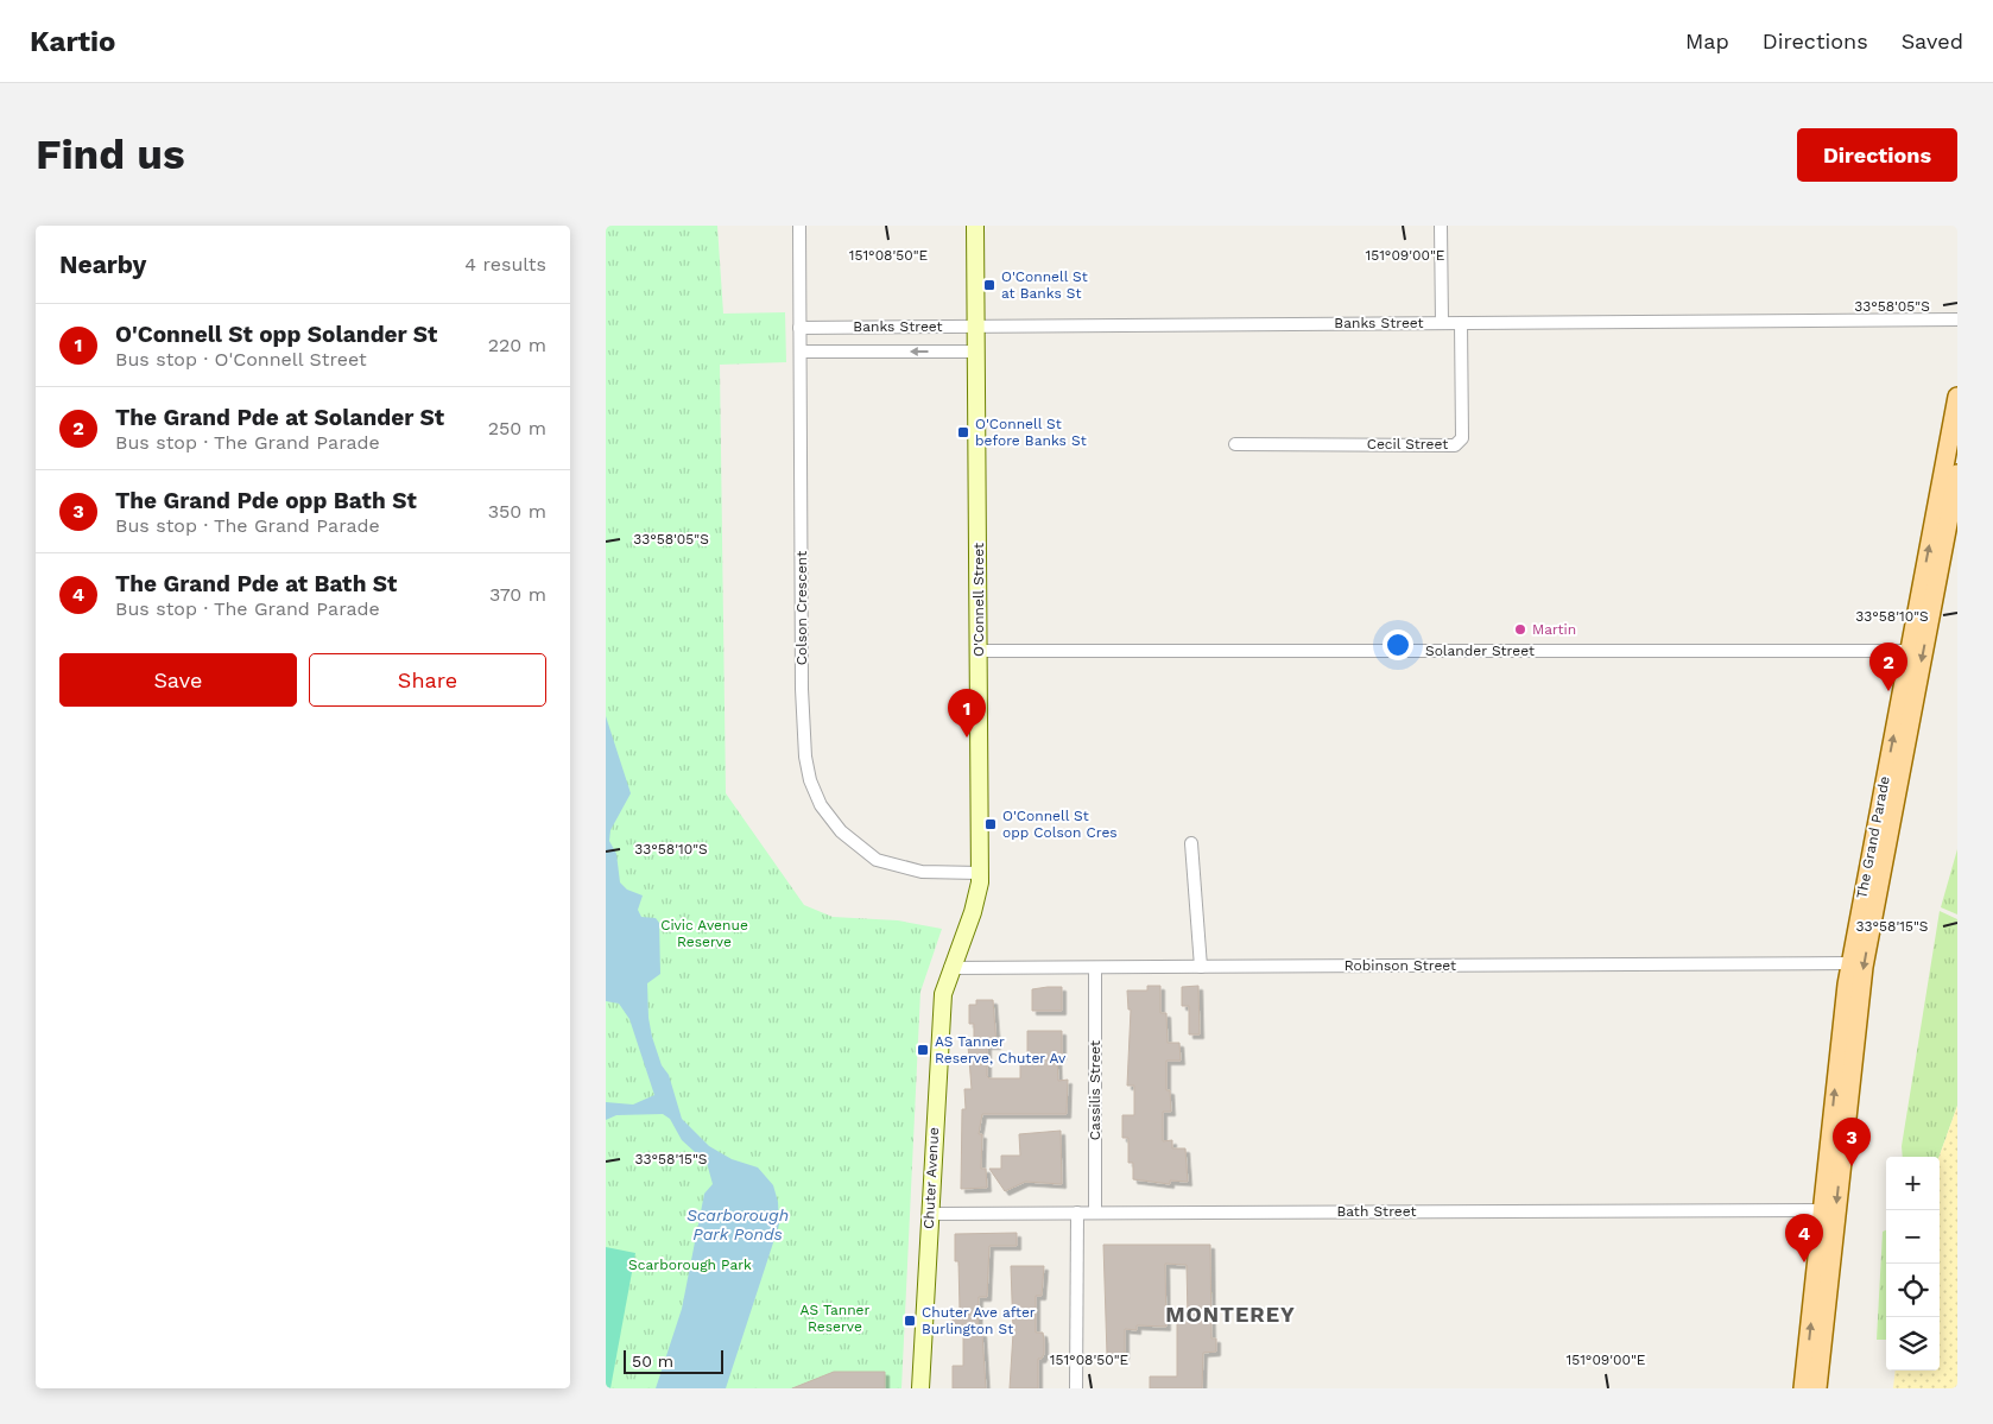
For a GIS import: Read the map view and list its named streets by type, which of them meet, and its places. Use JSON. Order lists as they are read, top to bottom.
{
  "streets": {
    "main road": ["O'Connell Street", "The Grand Parade", "Chuter Avenue"],
    "street": [
      "Banks Street",
      "Cecil Street",
      "Colson Crescent",
      "Solander Street",
      "Robinson Street",
      "Cassilis Street",
      "Bath Street"
    ]
  },
  "crossings": [
    ["Banks Street", "Cecil Street"],
    ["Banks Street", "O'Connell Street"],
    ["Banks Street", "Colson Crescent"],
    ["O'Connell Street", "Colson Crescent"],
    ["O'Connell Street", "Solander Street"],
    ["O'Connell Street", "Robinson Street"],
    ["O'Connell Street", "Chuter Avenue"],
    ["Solander Street", "The Grand Parade"],
    ["The Grand Parade", "Robinson Street"],
    ["The Grand Parade", "Bath Street"],
    ["Robinson Street", "Cassilis Street"],
    ["Robinson Street", "Chuter Avenue"],
    ["Cassilis Street", "Bath Street"],
    ["Chuter Avenue", "Bath Street"]
  ],
  "districts": ["MONTEREY"],
  "water": ["Scarborough Park Ponds"],
  "parks": ["Civic Avenue Reserve", "Scarborough Park", "AS Tanner Reserve"],
  "places": {
    "transit": [
      "O'Connell St at Banks St",
      "O'Connell St before Banks St",
      "O'Connell St opp Colson Cres",
      "AS Tanner Reserve, Chuter Av",
      "Chuter Ave after Burlington St"
    ],
    "other": ["Martin"]
  },
  "scale_bar": "50 m",
  "page": {
    "header": "Kartio",
    "nav": ["Map", "Directions", "Saved"],
    "buttons": [
      "Directions",
      ["Save", "Share"]
    ],
    "title": "Find us",
    "heading": ["Nearby", "4 results"],
    "list": [
      {
        "mark": "1",
        "name": "O'Connell St opp Solander St",
        "note": "Bus stop · O'Connell Street",
        "value": "220 m"
      },
      {
        "mark": "2",
        "name": "The Grand Pde at Solander St",
        "note": "Bus stop · The Grand Parade",
        "value": "250 m"
      },
      {
        "mark": "3",
        "name": "The Grand Pde opp Bath St",
        "note": "Bus stop · The Grand Parade",
        "value": "350 m"
      },
      {
        "mark": "4",
        "name": "The Grand Pde at Bath St",
        "note": "Bus stop · The Grand Parade",
        "value": "370 m"
      }
    ],
    "pins": [
      "2",
      "1",
      "3",
      "4"
    ],
    "map_buttons": ["+", "−"],
    "scale": "50 m"
  },
  "coordinates": [
    "151°08'50\"E",
    "151°09'00\"E",
    "33°58'05\"S",
    "33°58'10\"S",
    "33°58'15\"S"
  ]
}
